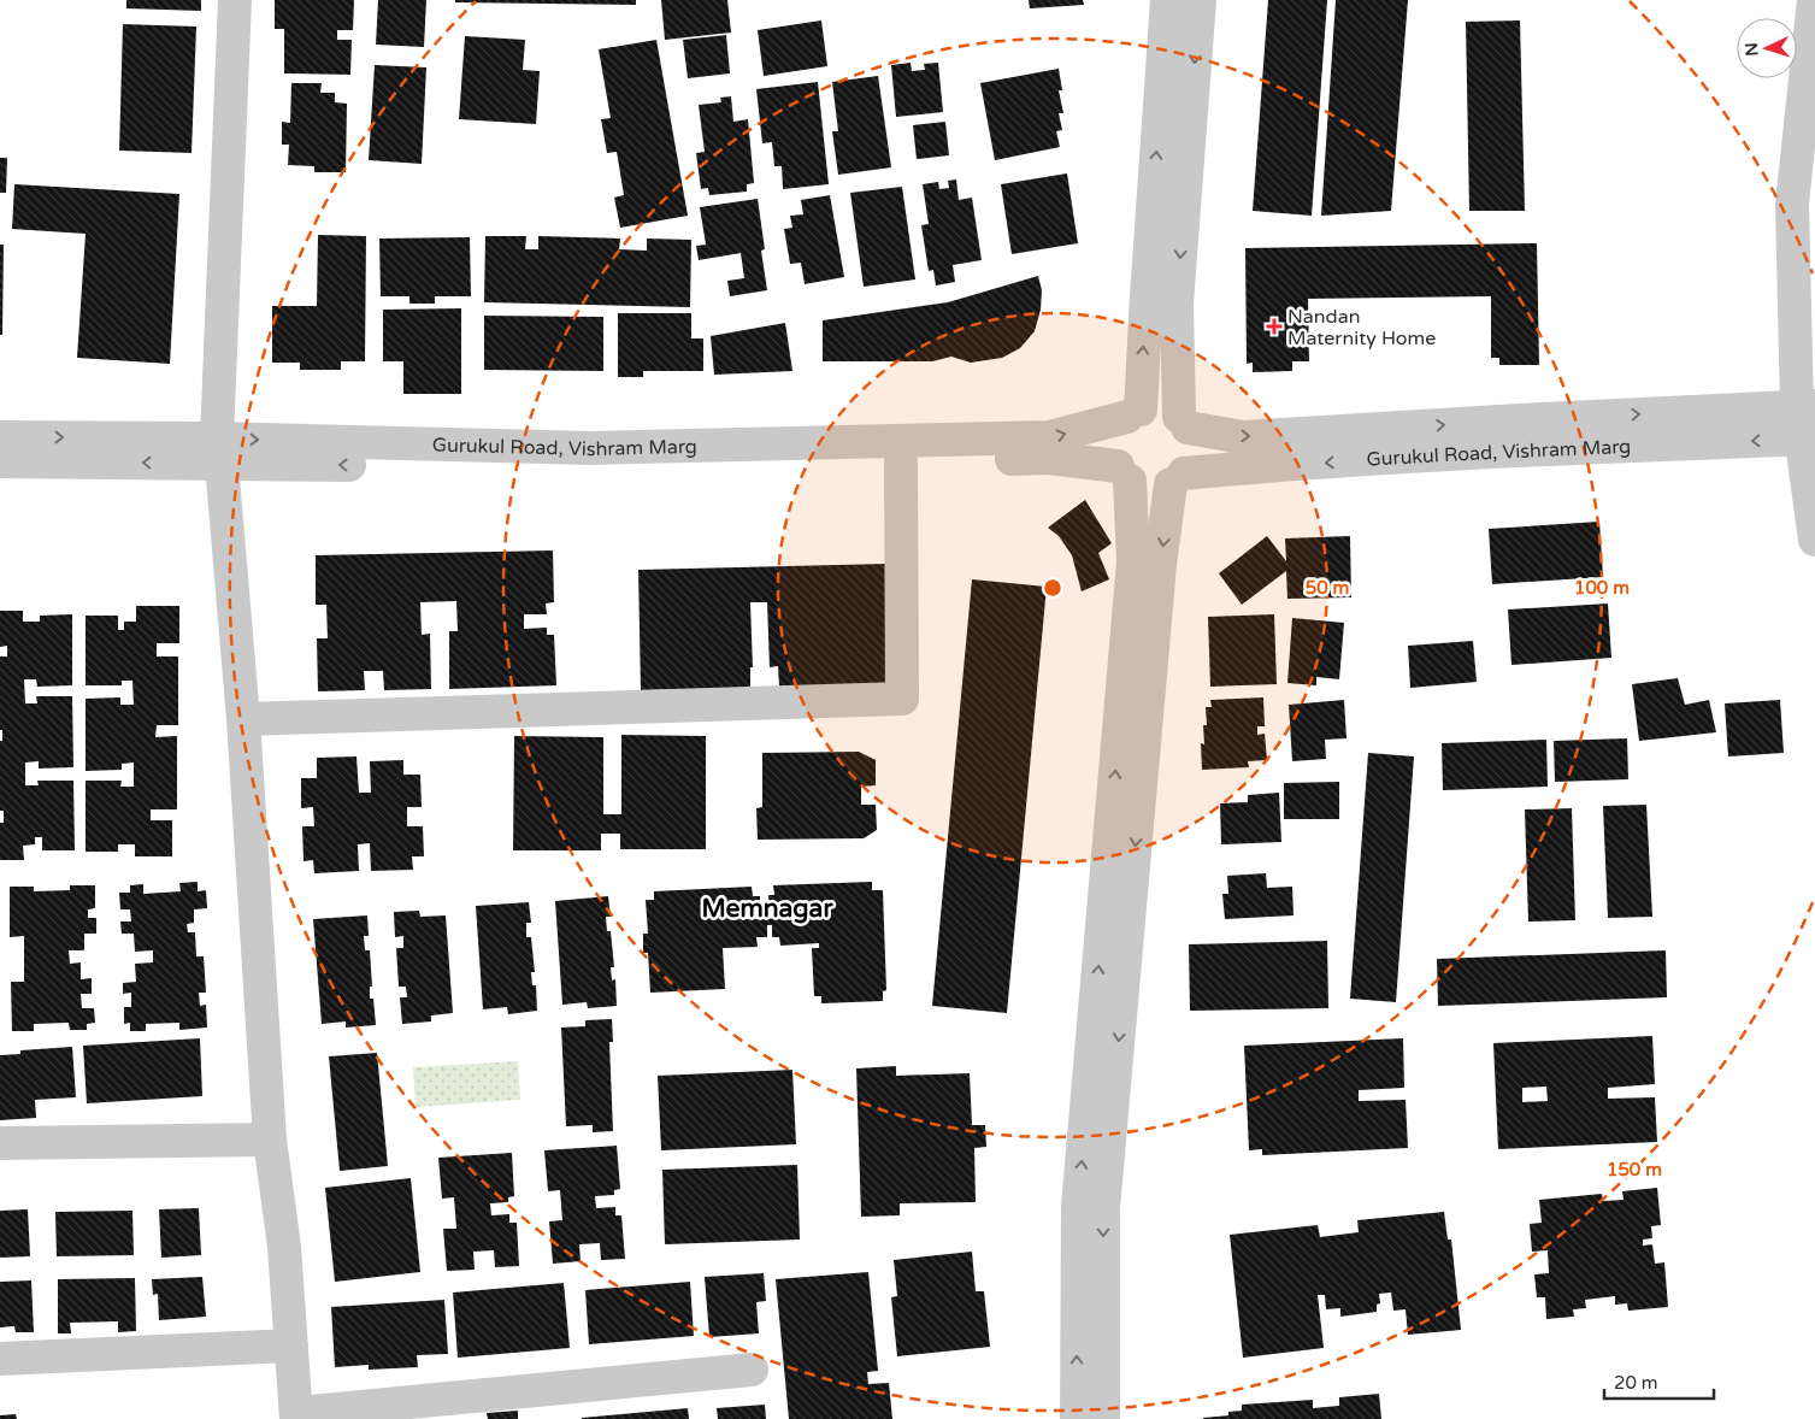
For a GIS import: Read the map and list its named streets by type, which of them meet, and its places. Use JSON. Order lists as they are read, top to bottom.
{
  "streets": {
    "street": ["Gurukul Road, Vishram Marg"]
  },
  "districts": ["Memnagar"],
  "places": {
    "health": ["Nandan Maternity Home"]
  },
  "scale_bar": "20 m",
  "north": "left",
  "rings": ["50 m", "100 m", "150 m"]
}
